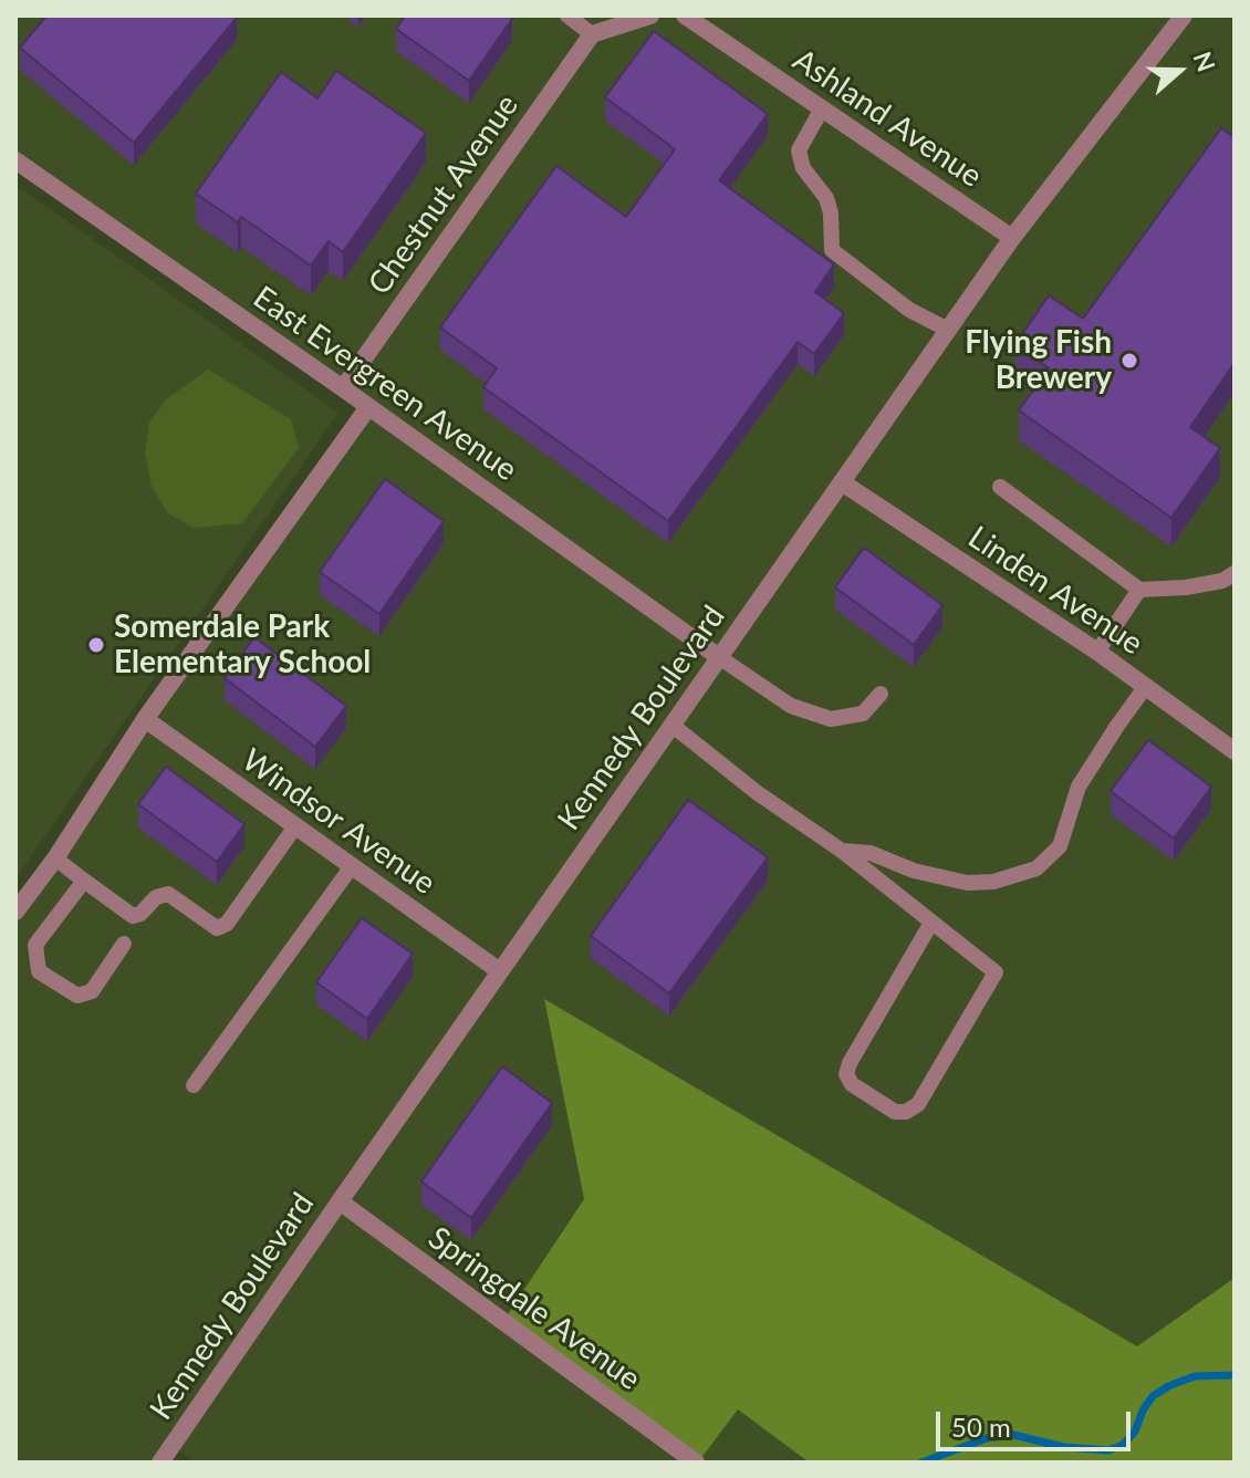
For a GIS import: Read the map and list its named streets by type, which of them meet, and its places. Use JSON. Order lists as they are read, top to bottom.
{
  "streets": {
    "street": [
      "Ashland Avenue",
      "Chestnut Avenue",
      "East Evergreen Avenue",
      "Linden Avenue",
      "Kennedy Boulevard",
      "Windsor Avenue",
      "Springdale Avenue"
    ]
  },
  "crossings": [
    ["Ashland Avenue", "Kennedy Boulevard"],
    ["Chestnut Avenue", "East Evergreen Avenue"],
    ["East Evergreen Avenue", "Kennedy Boulevard"],
    ["Linden Avenue", "Kennedy Boulevard"],
    ["Kennedy Boulevard", "Windsor Avenue"],
    ["Kennedy Boulevard", "Springdale Avenue"]
  ],
  "places": ["Flying Fish Brewery", "Somerdale Park Elementary School"],
  "scale_bar": "50 m",
  "north": "right"
}
